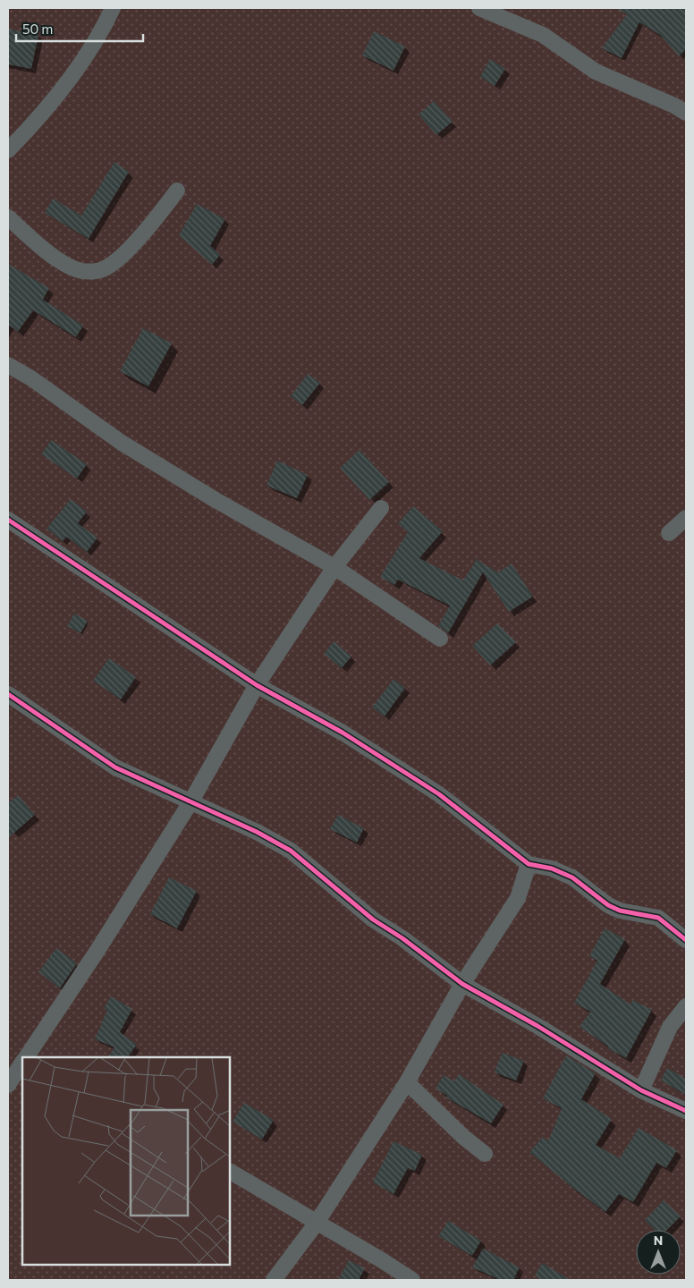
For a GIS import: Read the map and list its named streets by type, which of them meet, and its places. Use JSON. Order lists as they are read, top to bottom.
{
  "scale_bar": "50 m",
  "north": "top"
}
